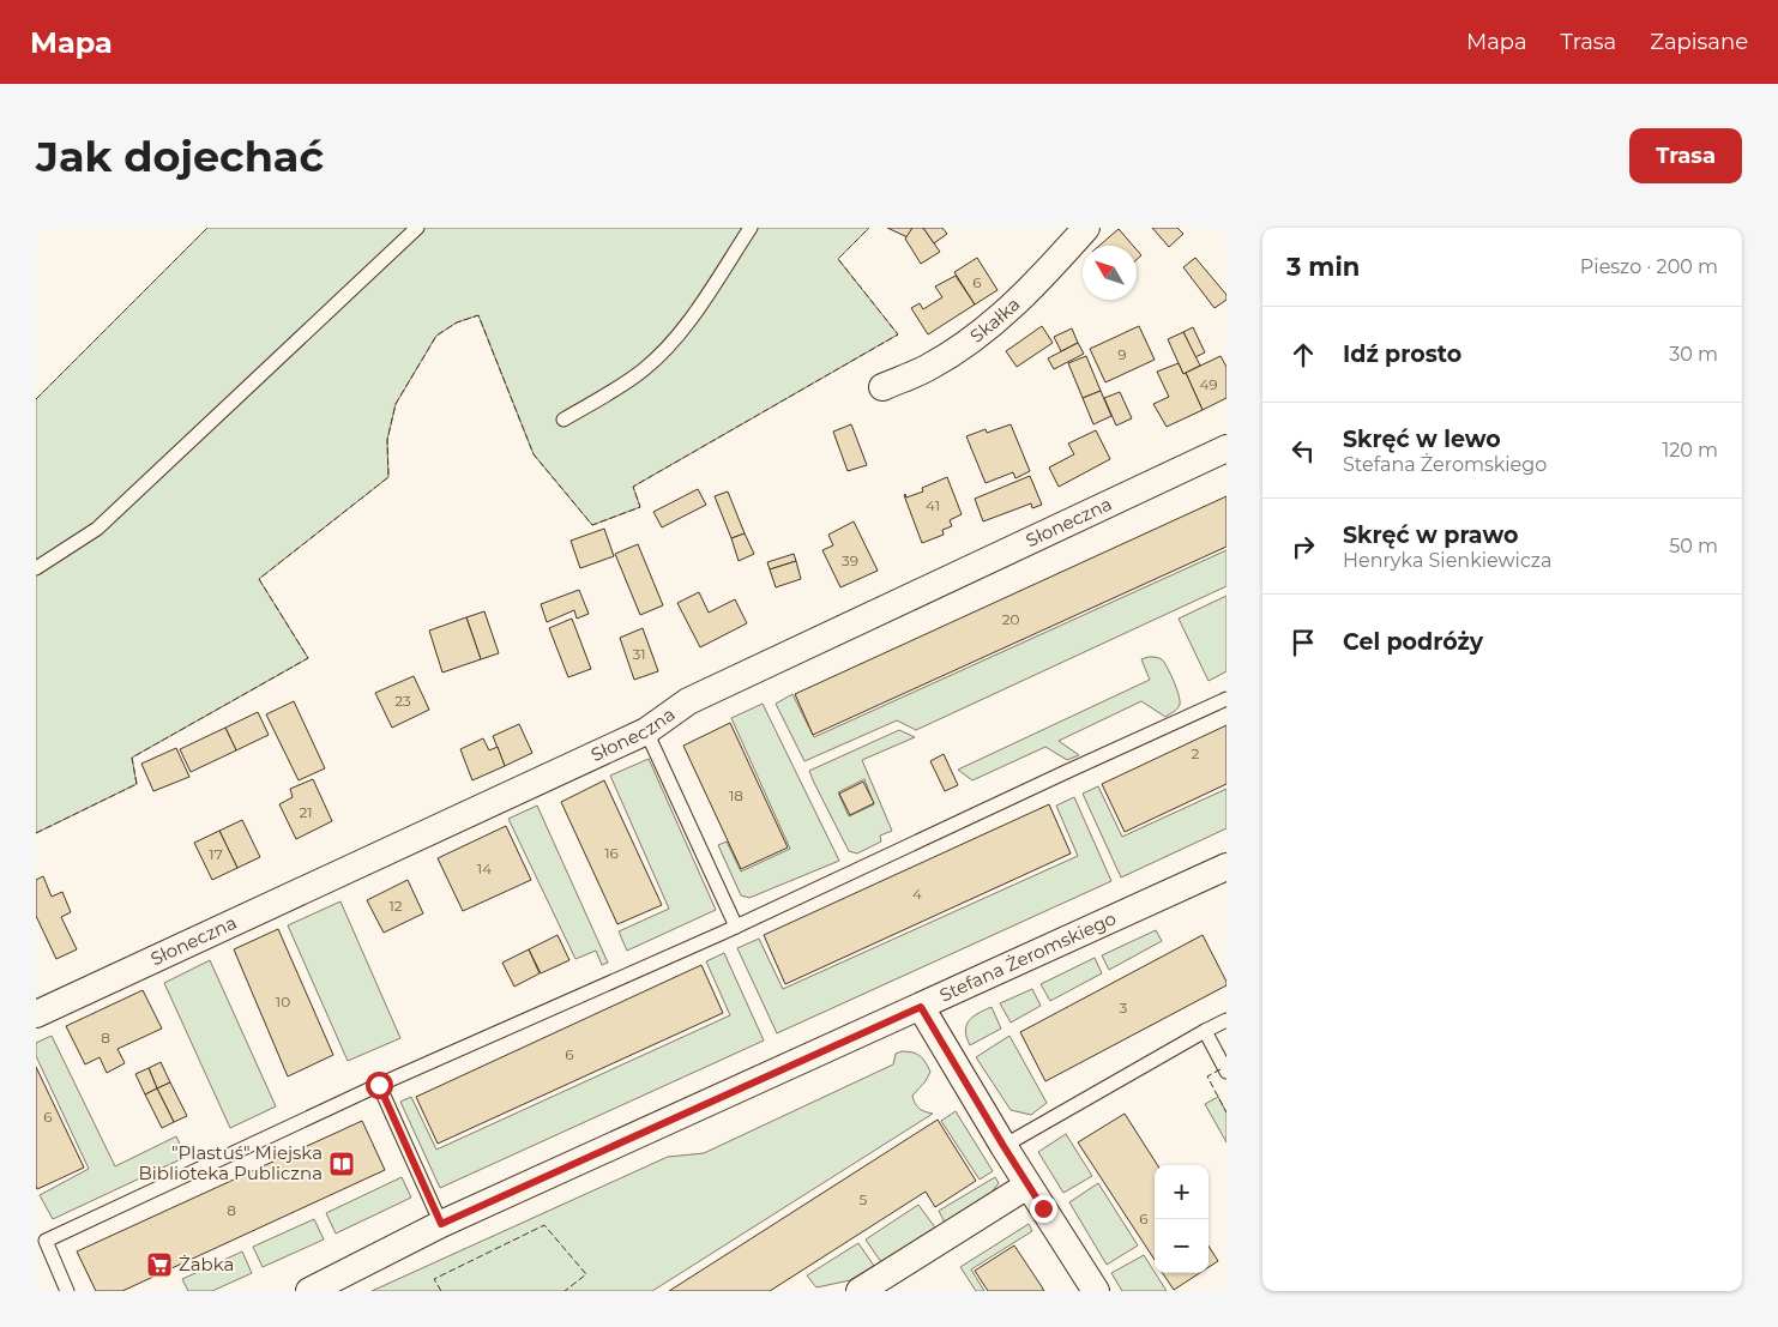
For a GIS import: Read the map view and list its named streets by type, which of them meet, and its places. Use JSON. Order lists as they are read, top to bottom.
{
  "streets": {
    "street": ["Skałka", "Słoneczna", "Stefana Żeromskiego"]
  },
  "places": {
    "library": ["\"Plastuś\" Miejska Biblioteka Publiczna"],
    "supermarket": ["Żabka"]
  },
  "house_numbers": [
    "6",
    "9",
    "49",
    "41",
    "39",
    "20",
    "31",
    "23",
    "2",
    "18",
    "21",
    "16",
    "17",
    "14",
    "4",
    "12",
    "10",
    "3",
    "8",
    "6",
    "6",
    "5",
    "8",
    "6"
  ],
  "north": "top left",
  "page": {
    "header": "Mapa",
    "nav": ["Mapa", "Trasa", "Zapisane"],
    "buttons": "Trasa",
    "title": "Jak dojechać",
    "heading": ["3 min", "Pieszo · 200 m"],
    "list": [
      ["Idź prosto", "30 m"],
      ["Skręć w lewo", "Stefana Żeromskiego", "120 m"],
      ["Skręć w prawo", "Henryka Sienkiewicza", "50 m"],
      "Cel podróży"
    ],
    "map_buttons": ["+", "−"]
  }
}
